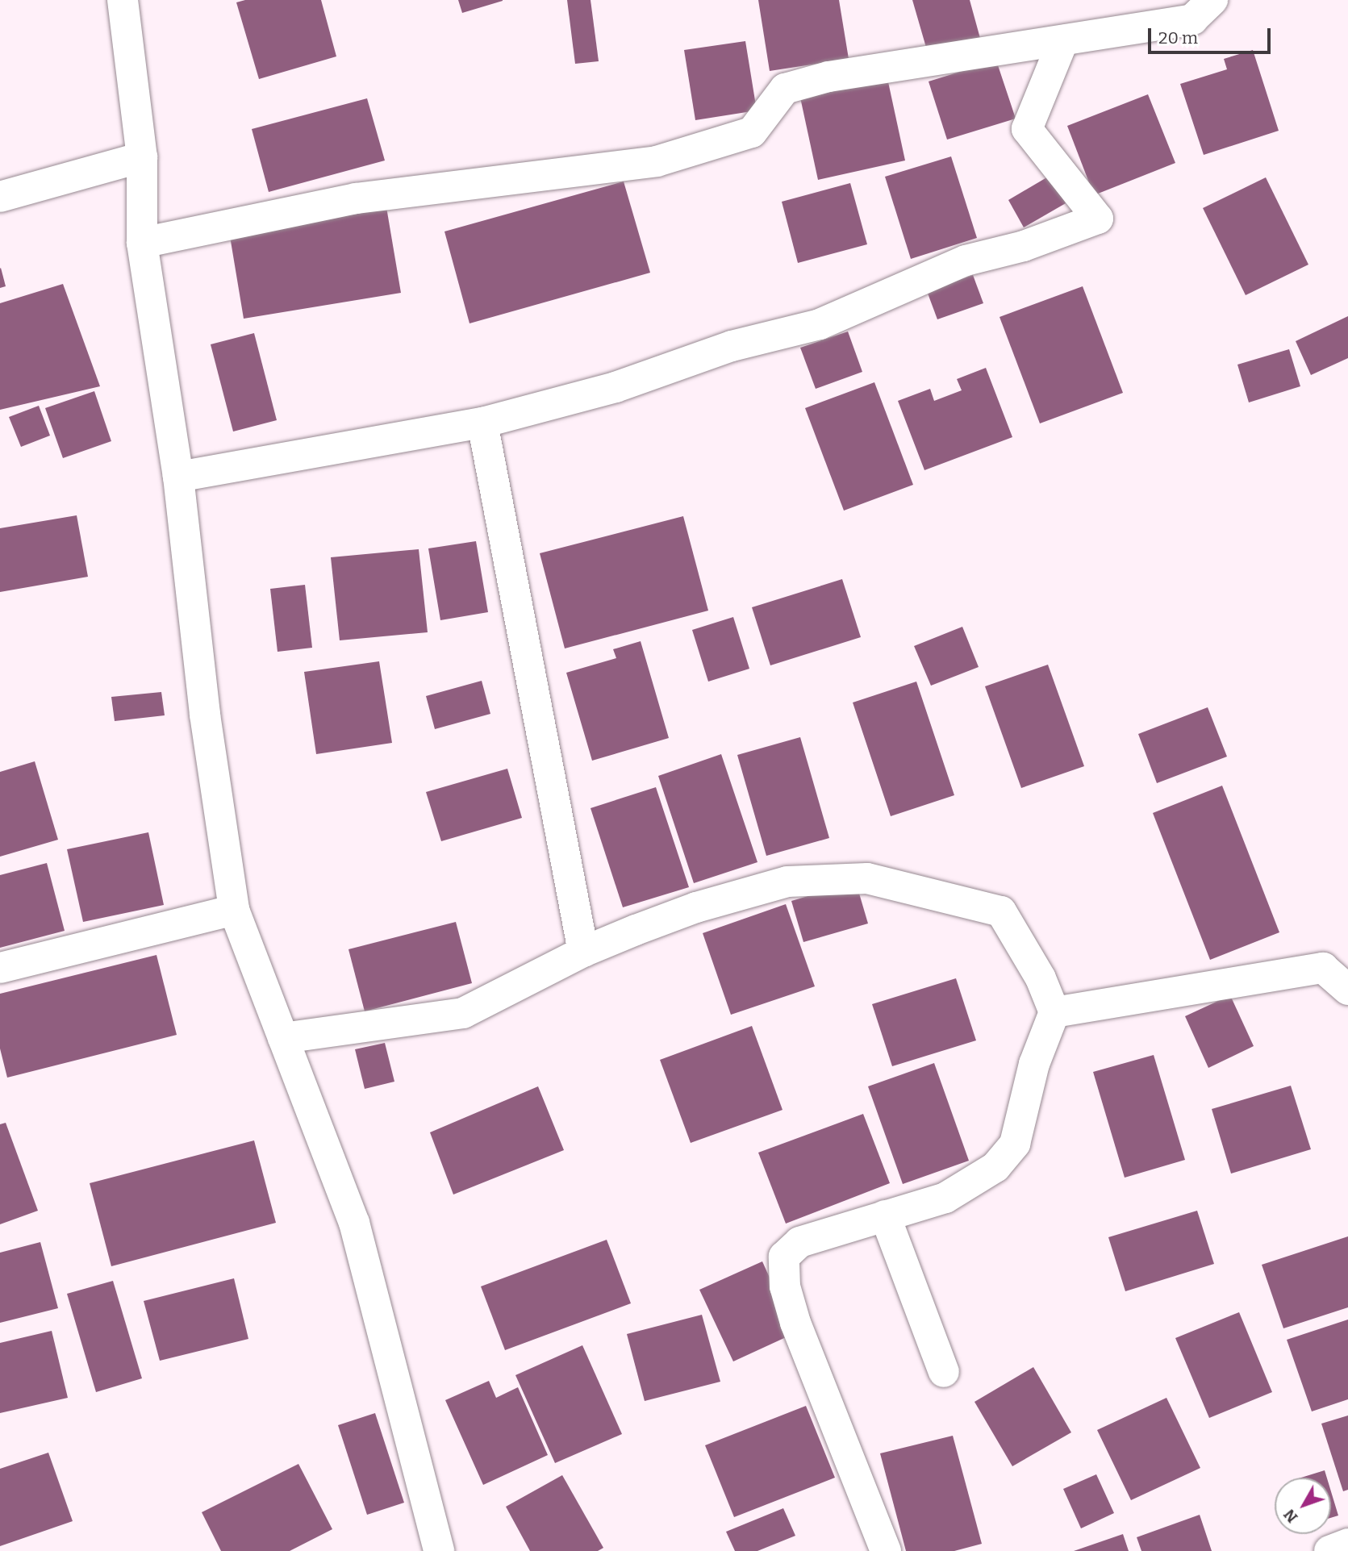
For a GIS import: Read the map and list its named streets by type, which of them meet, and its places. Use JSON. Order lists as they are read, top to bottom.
{
  "scale_bar": "20 m",
  "north": "bottom left"
}
